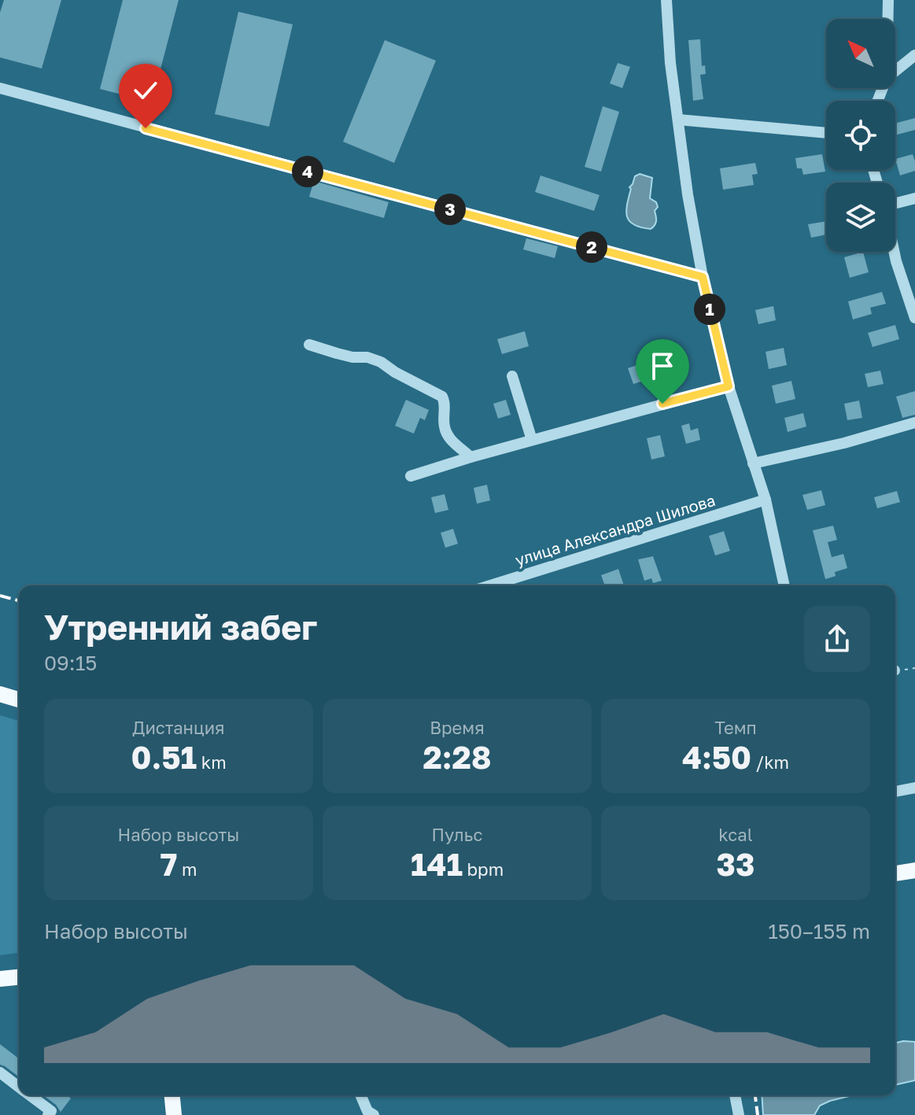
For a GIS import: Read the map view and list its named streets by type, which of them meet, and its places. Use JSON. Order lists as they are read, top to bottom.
{
  "streets": {
    "street": ["улица Александра Шилова"]
  },
  "north": "top left",
  "page": {
    "pins": [
      "4",
      "3",
      "2",
      "1"
    ],
    "heading": ["Утренний забег", "09:15"],
    "stats": [
      ["Дистанция", "0.51 km"],
      ["Время", "2:28"],
      ["Темп", "4:50 /km"],
      ["Набор высоты", "7 m"],
      ["Пульс", "141 bpm"],
      ["kcal", "33"]
    ],
    "chart": ["Набор высоты", "150–155 m"]
  }
}
